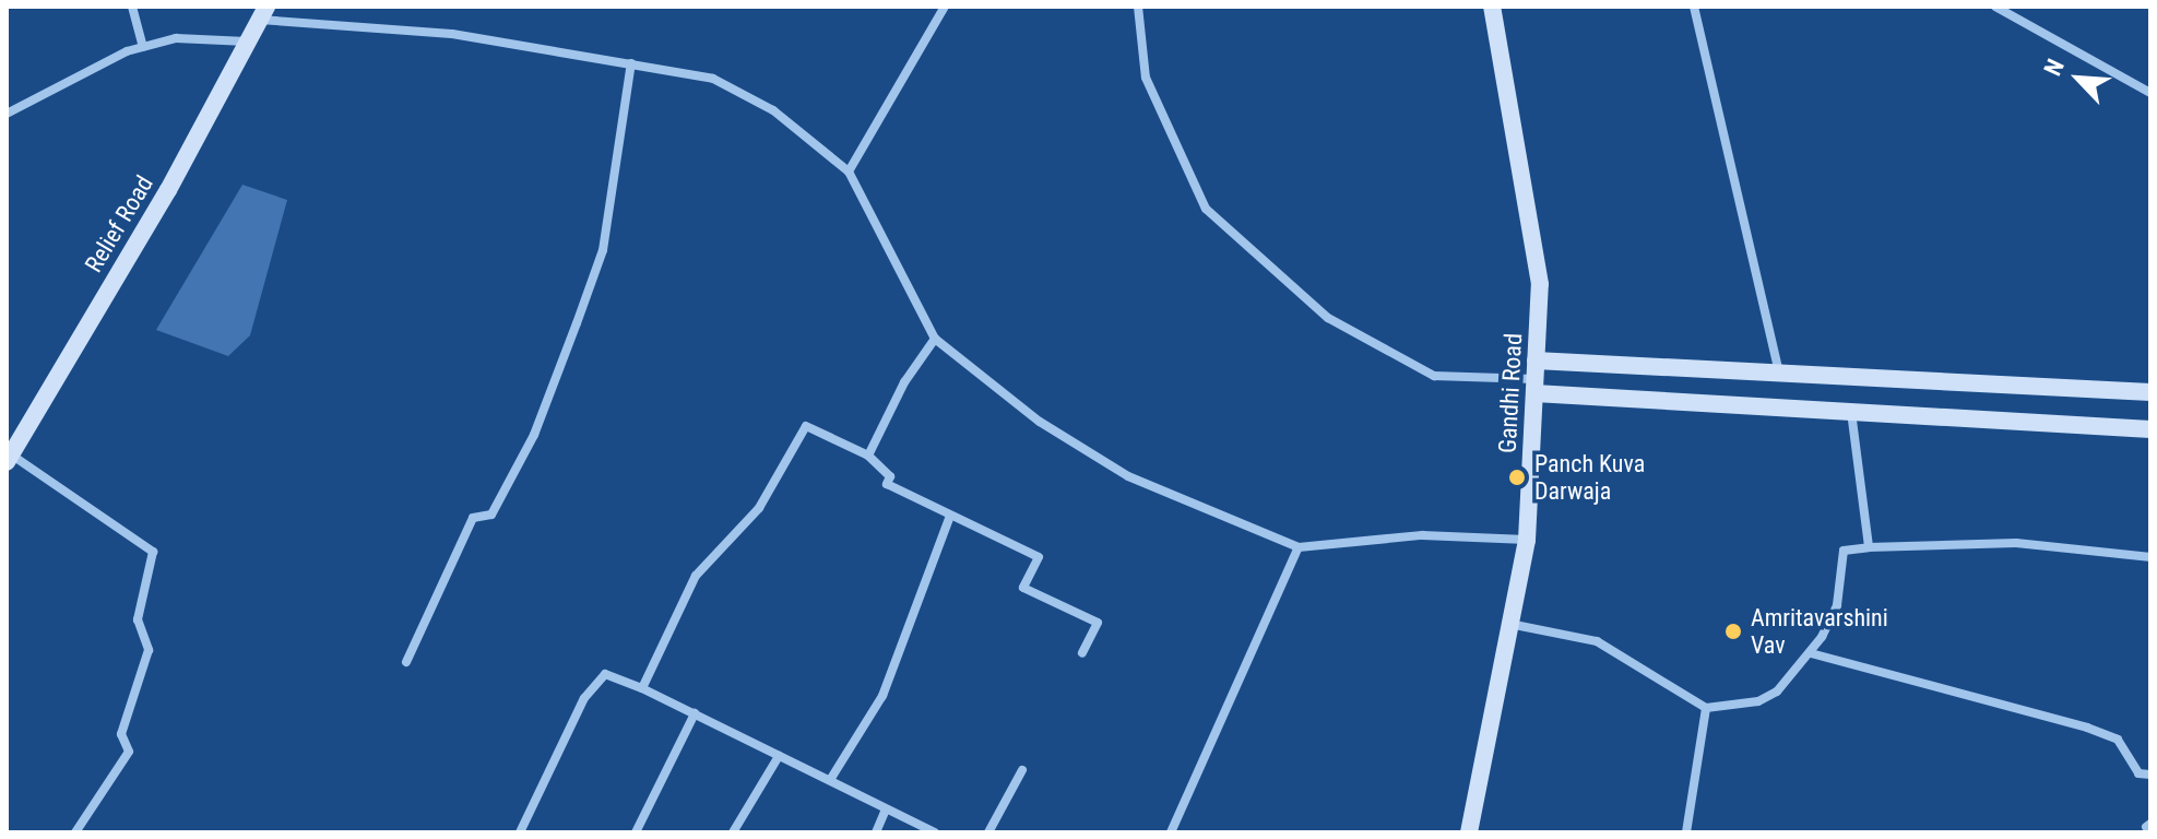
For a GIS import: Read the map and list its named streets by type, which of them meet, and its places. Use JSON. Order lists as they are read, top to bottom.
{
  "streets": {
    "main road": ["Relief Road", "Gandhi Road"]
  },
  "places": ["Panch Kuva Darwaja", "Amritavarshini Vav"],
  "north": "top left"
}
